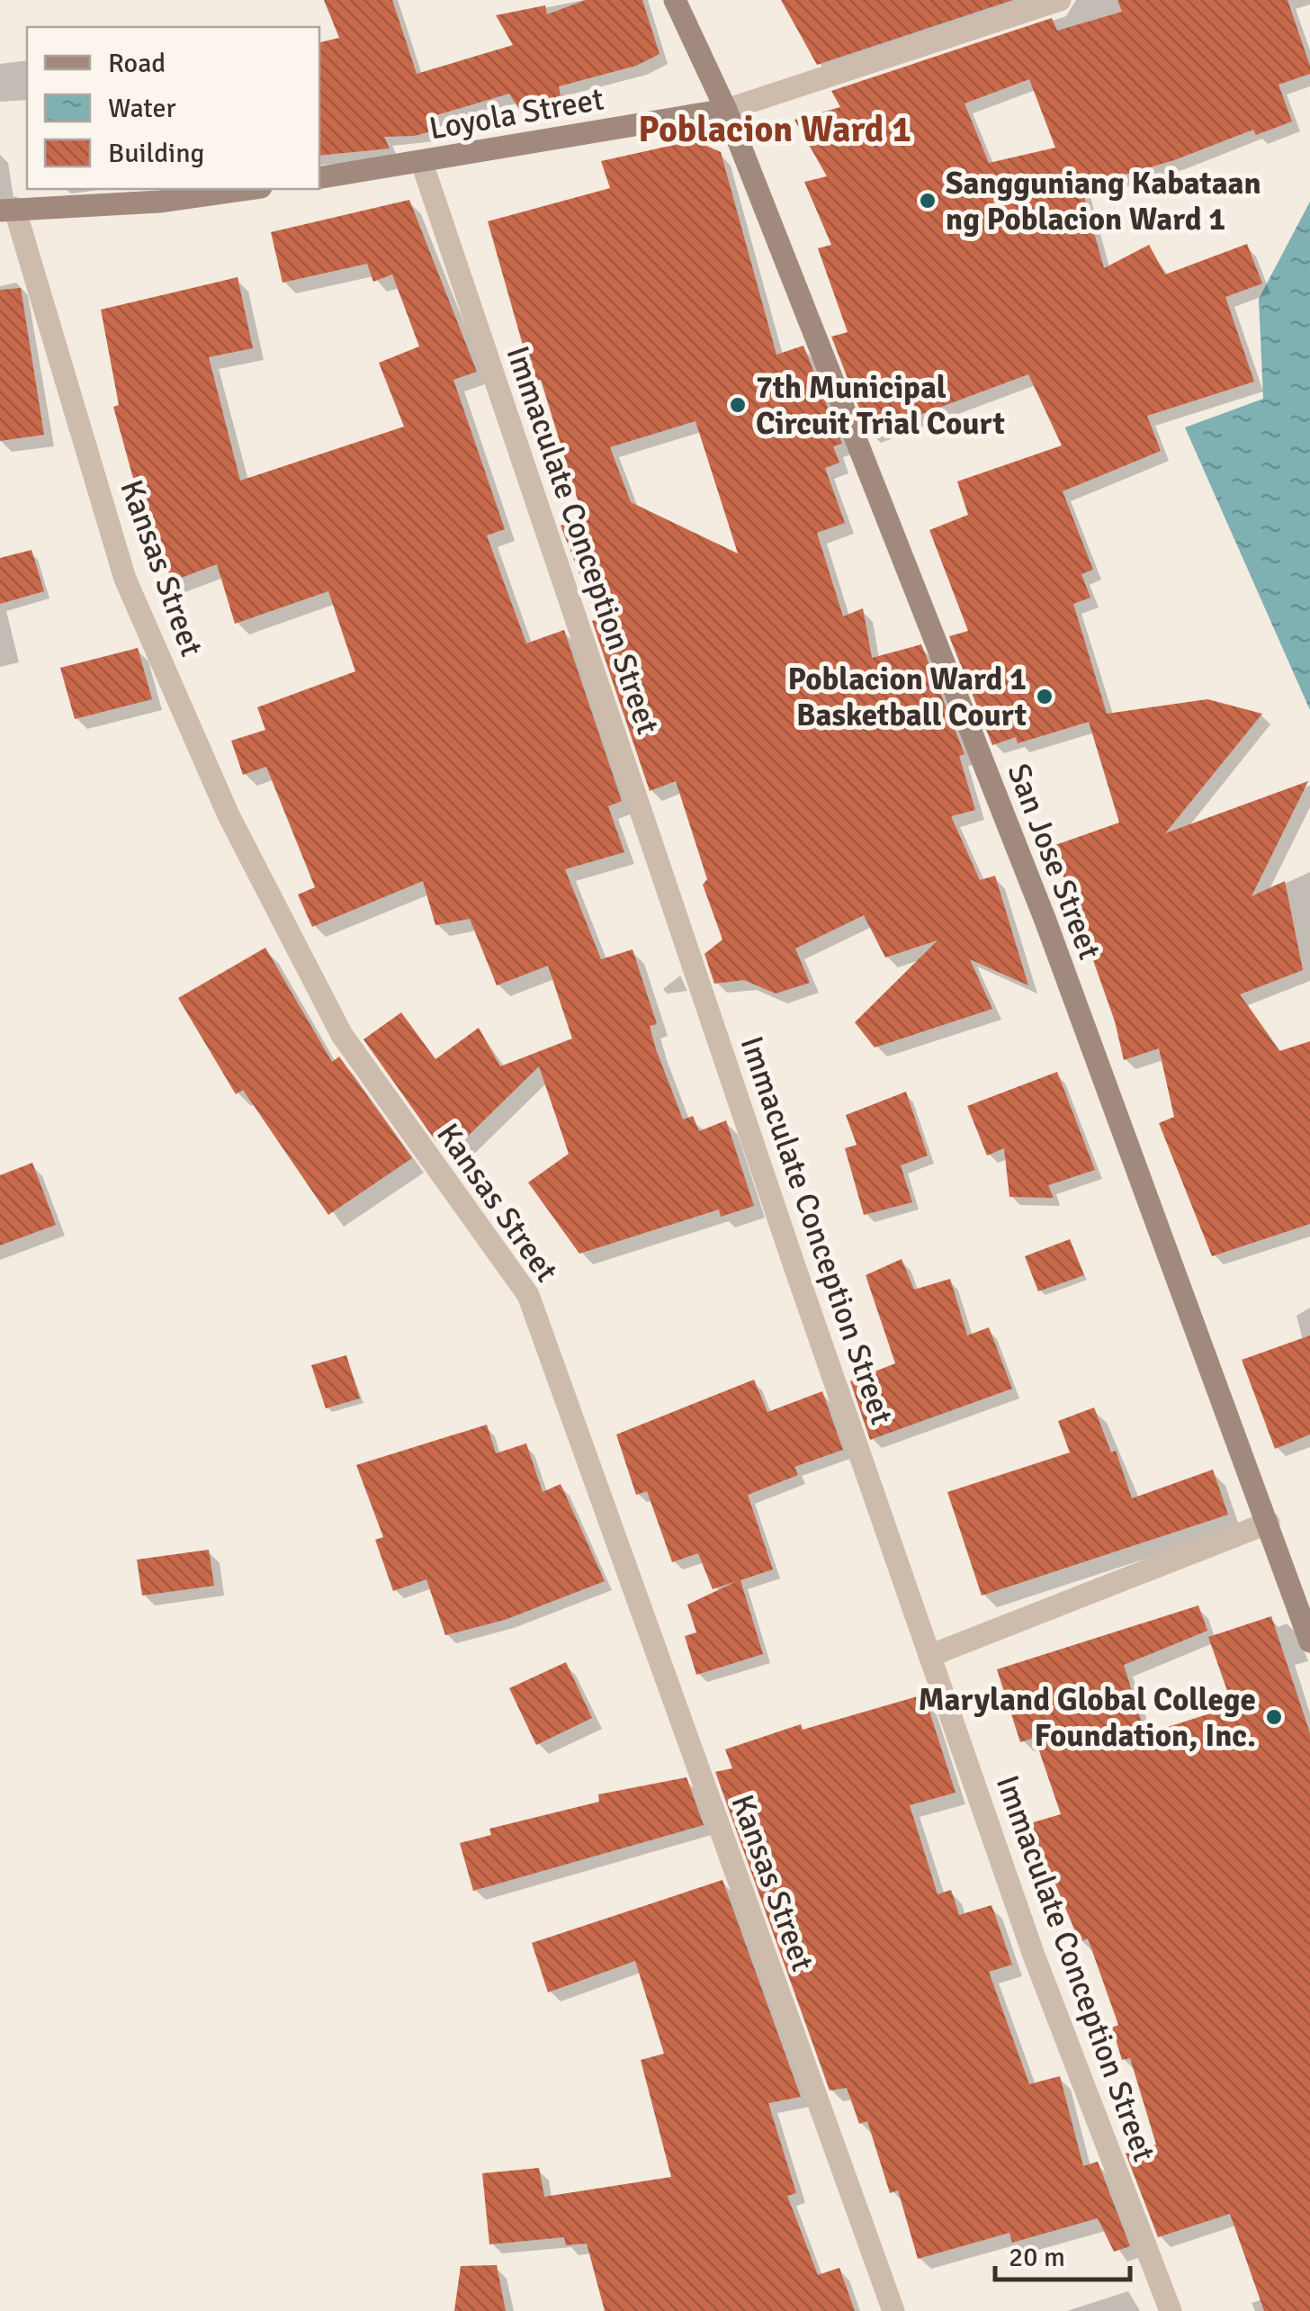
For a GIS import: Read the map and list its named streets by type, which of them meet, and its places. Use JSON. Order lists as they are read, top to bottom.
{
  "streets": {
    "street": [
      "Loyola Street",
      "Immaculate Conception Street",
      "Kansas Street",
      "San Jose Street"
    ]
  },
  "crossings": [
    ["Loyola Street", "Immaculate Conception Street"],
    ["Loyola Street", "San Jose Street"]
  ],
  "districts": ["Poblacion Ward 1"],
  "places": [
    "Sangguniang Kabataan ng Poblacion Ward 1",
    "7th Municipal Circuit Trial Court",
    "Poblacion Ward 1 Basketball Court",
    "Maryland Global College Foundation, Inc."
  ],
  "legend": ["Road", "Water", "Building"],
  "scale_bar": "20 m"
}
